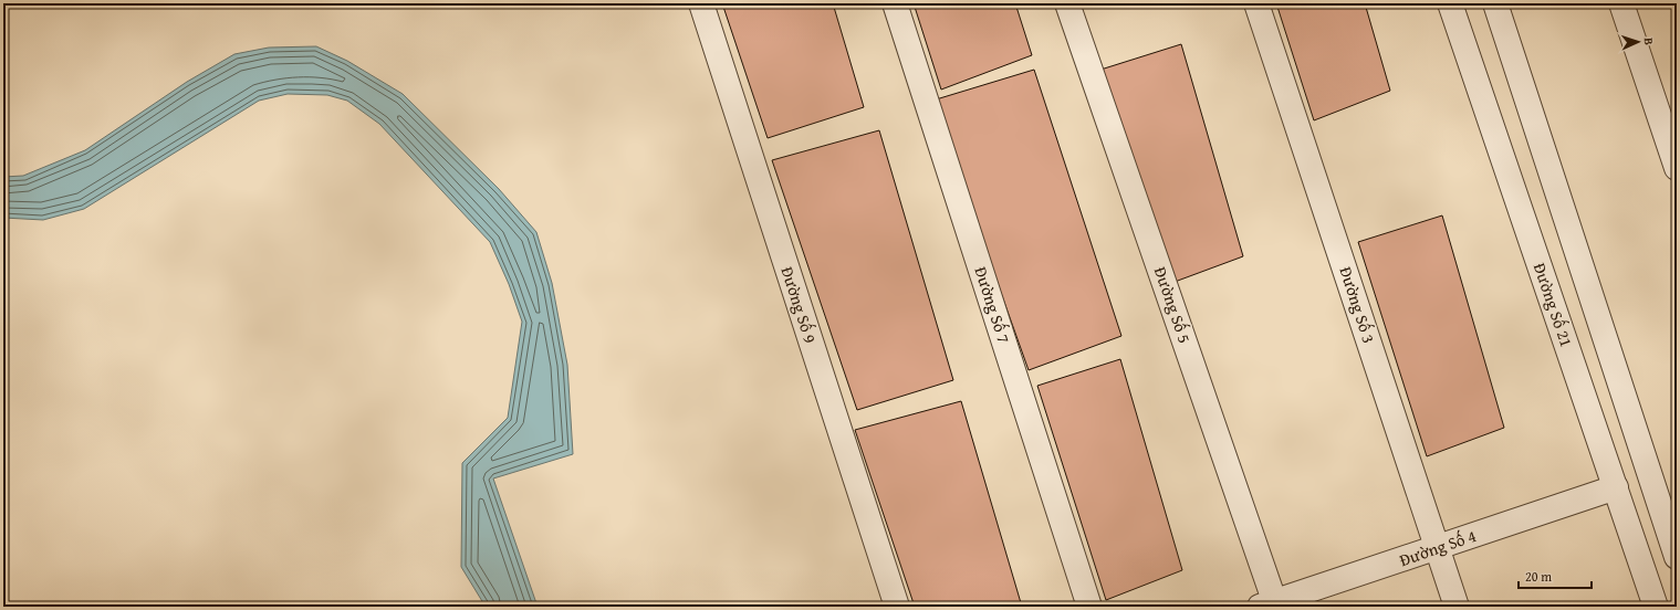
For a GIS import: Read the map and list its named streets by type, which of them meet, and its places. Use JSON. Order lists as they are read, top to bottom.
{
  "streets": {
    "street": [
      "Đường Số 9",
      "Đường Số 7",
      "Đường Số 5",
      "Đường Số 3",
      "Đường Số 21",
      "Đường Số 4"
    ]
  },
  "crossings": [
    ["Đường Số 5", "Đường Số 4"],
    ["Đường Số 3", "Đường Số 4"],
    ["Đường Số 21", "Đường Số 4"]
  ],
  "scale_bar": "20 m",
  "north": "right"
}
